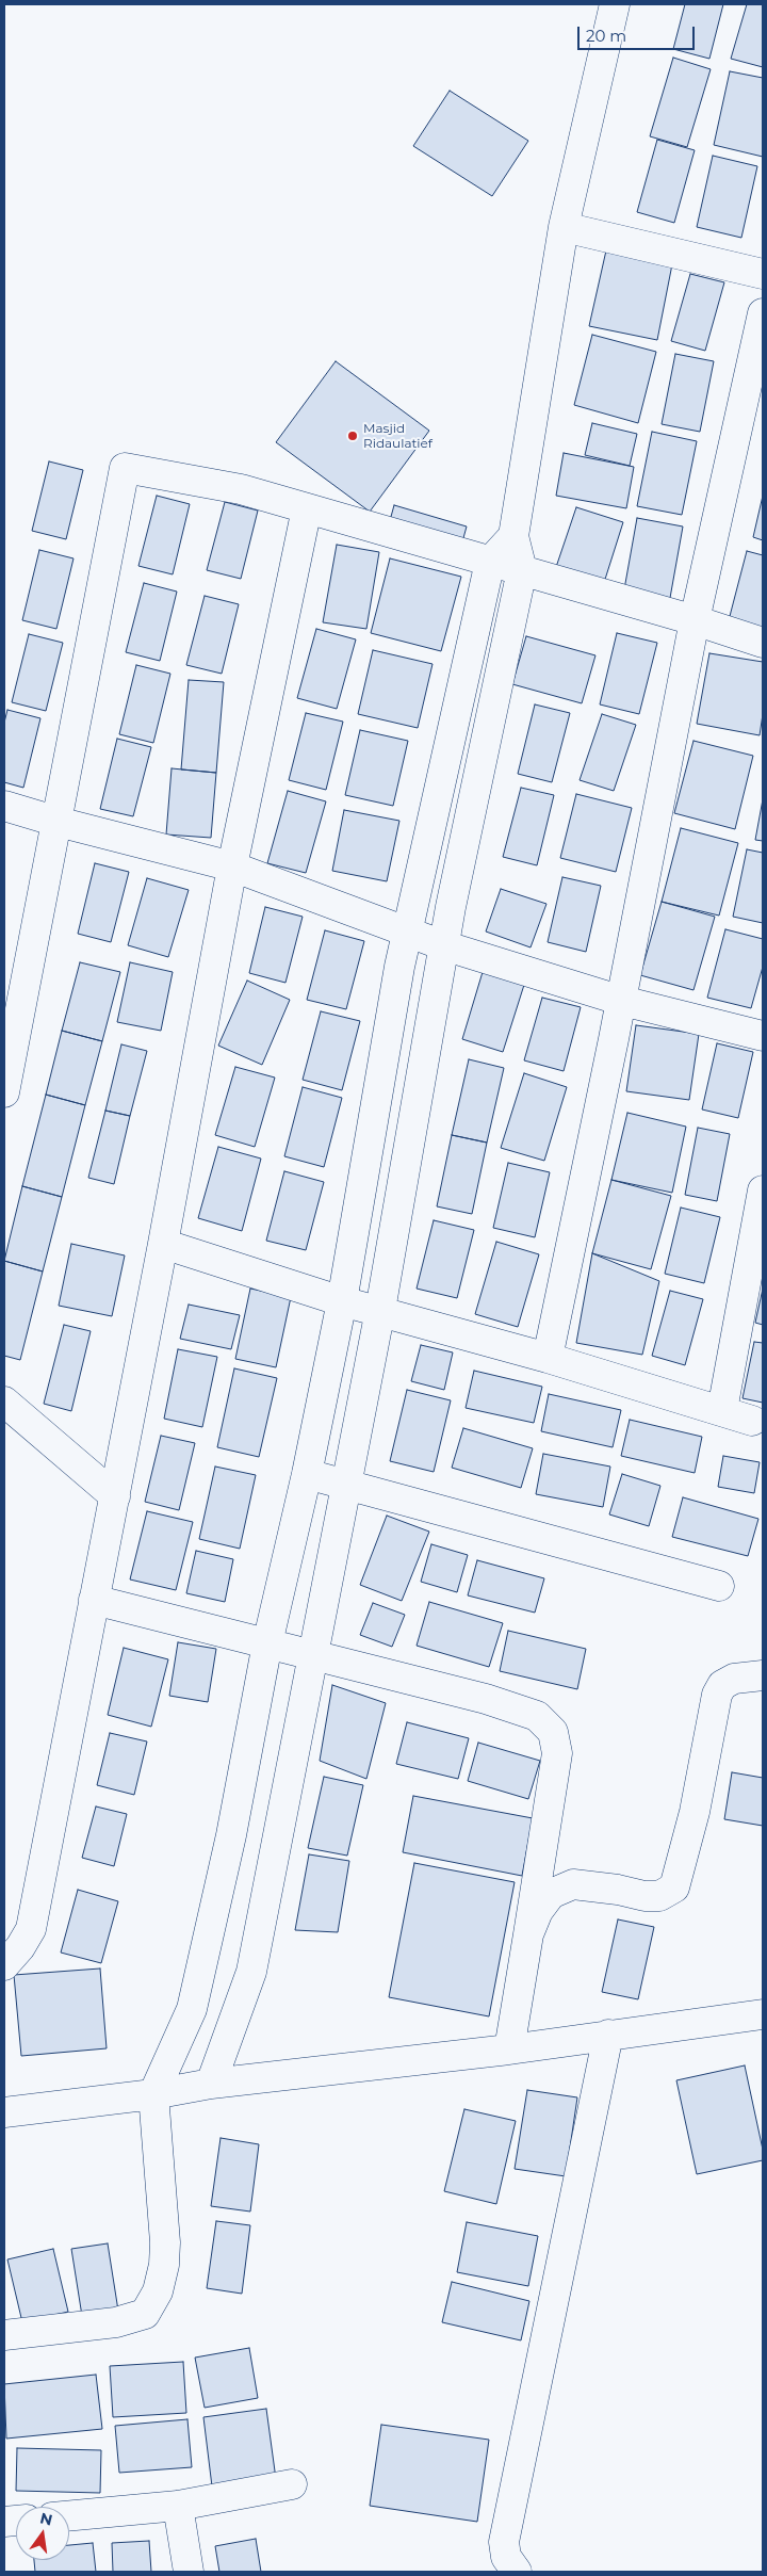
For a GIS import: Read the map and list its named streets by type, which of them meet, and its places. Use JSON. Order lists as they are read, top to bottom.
{
  "places": ["Masjid Ridaulatief"],
  "scale_bar": "20 m",
  "north": "top"
}
